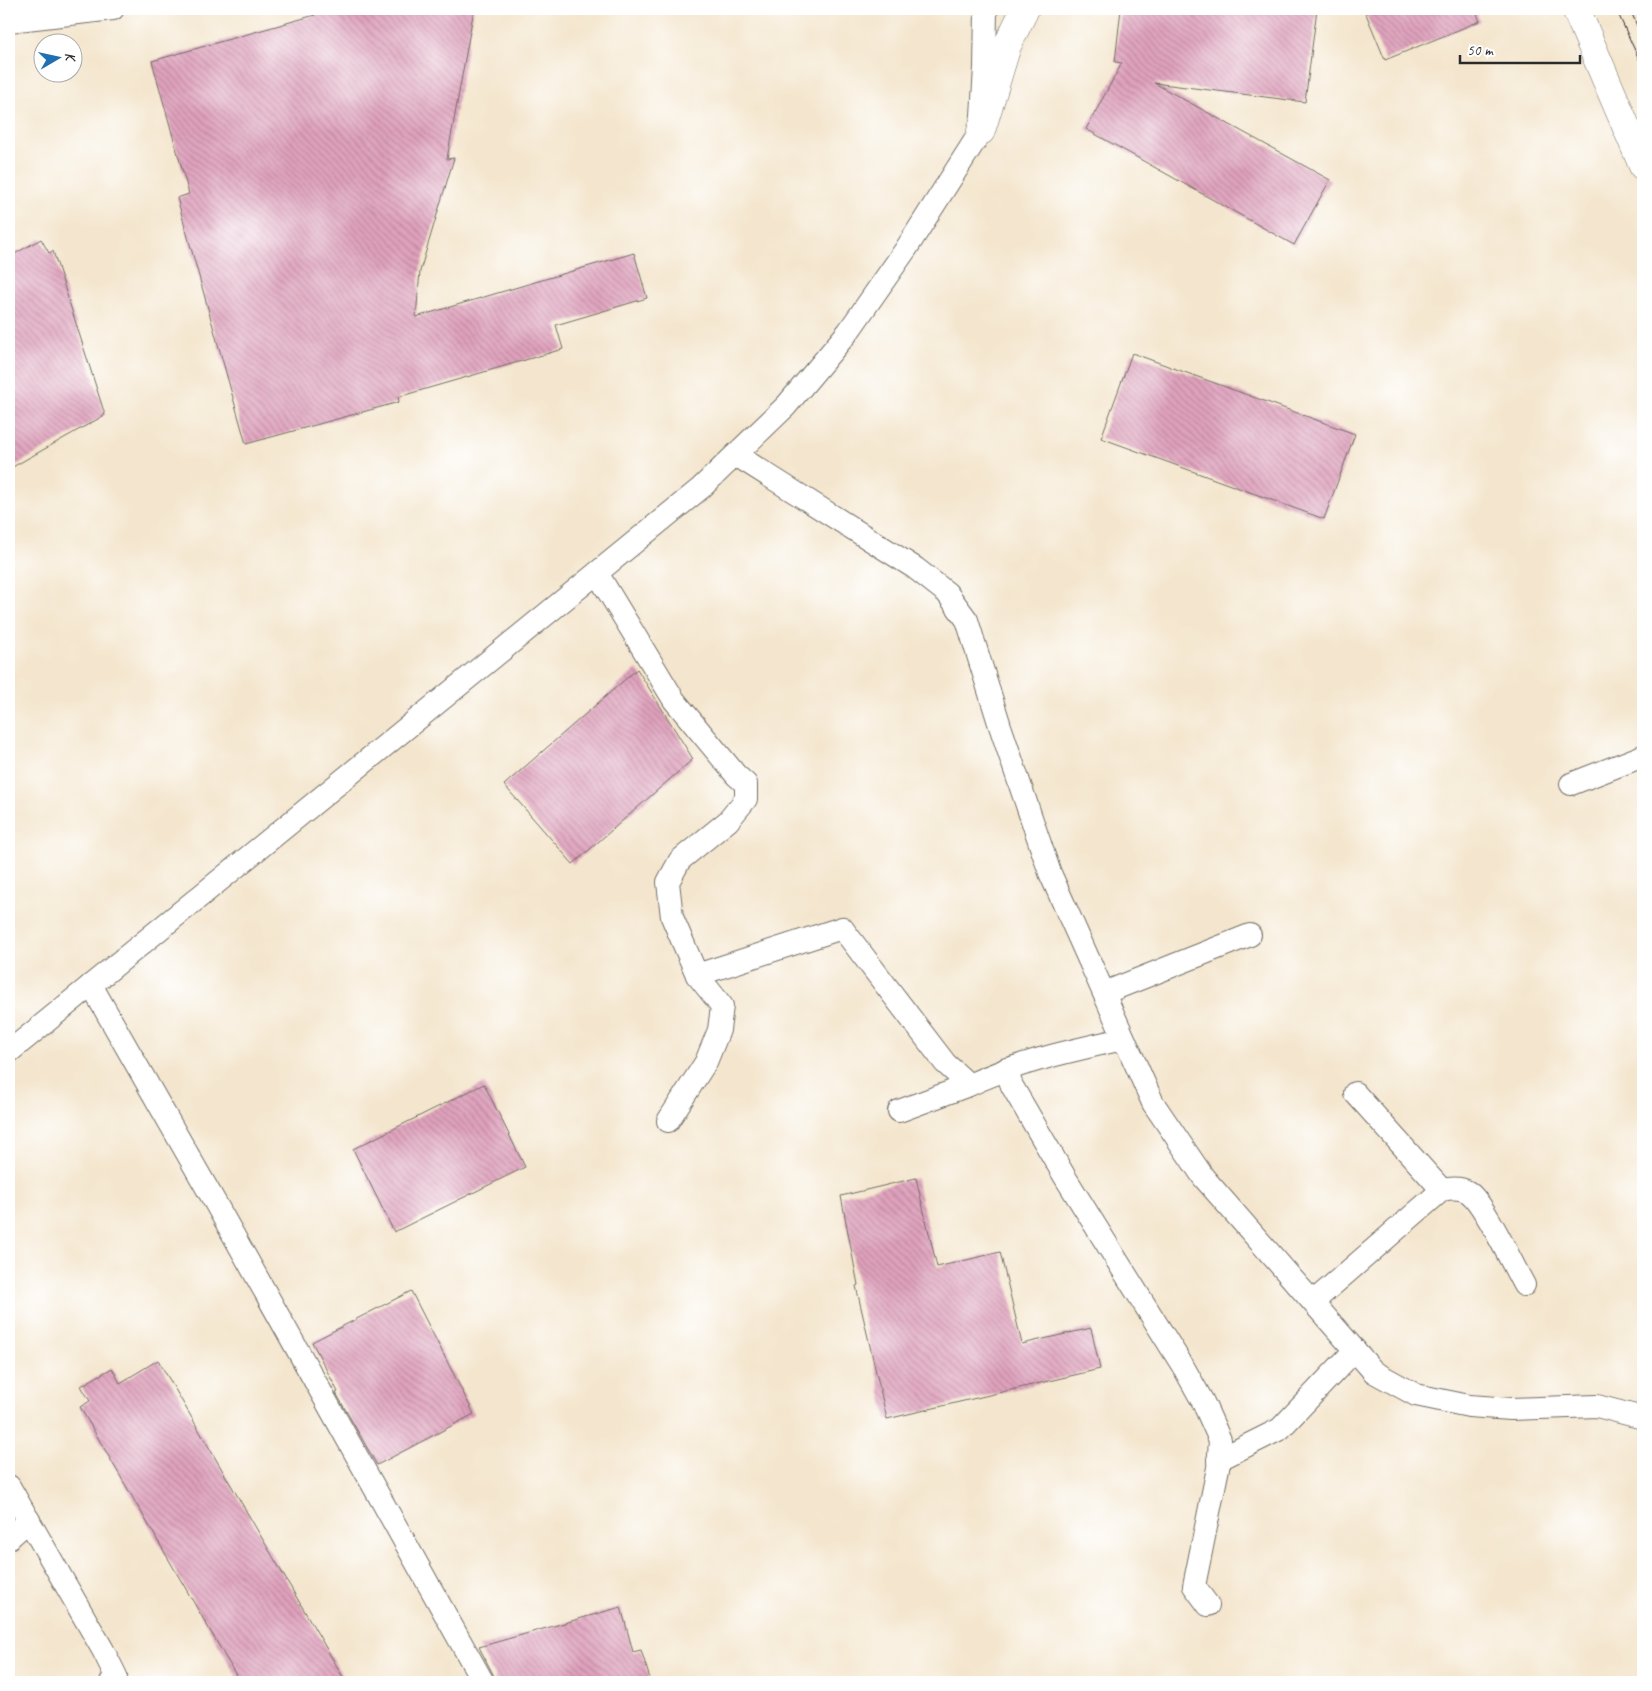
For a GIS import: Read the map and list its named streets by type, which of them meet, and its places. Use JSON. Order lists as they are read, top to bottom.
{
  "scale_bar": "50 m",
  "north": "right"
}
